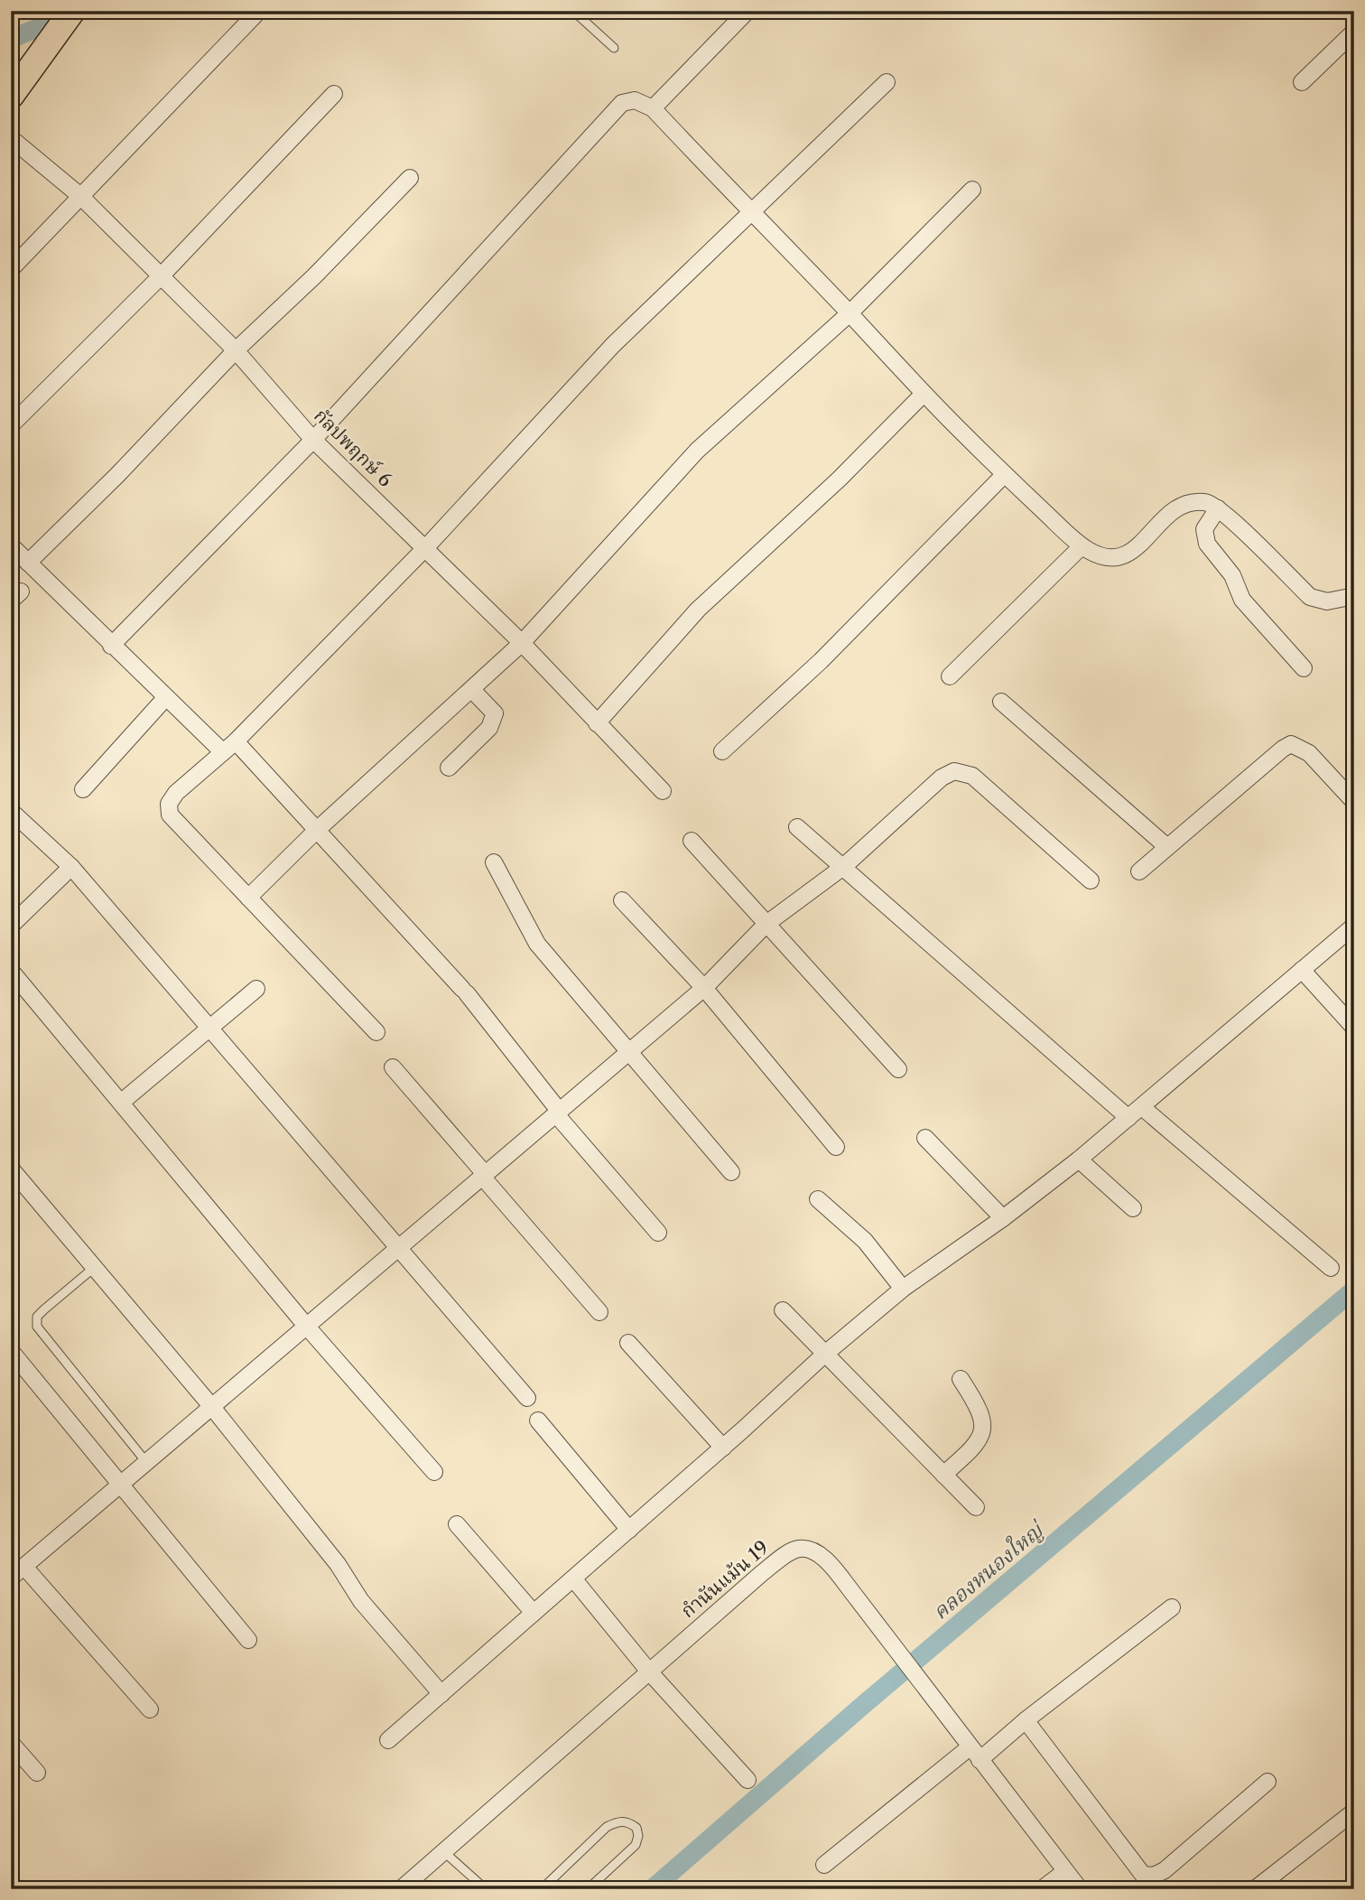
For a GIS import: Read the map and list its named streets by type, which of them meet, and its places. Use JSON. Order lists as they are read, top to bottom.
{
  "streets": {
    "street": ["กัลปพฤกษ์ 6", "กำนันแม้น 19"]
  },
  "water": ["คลองหนองใหญ่"]
}
